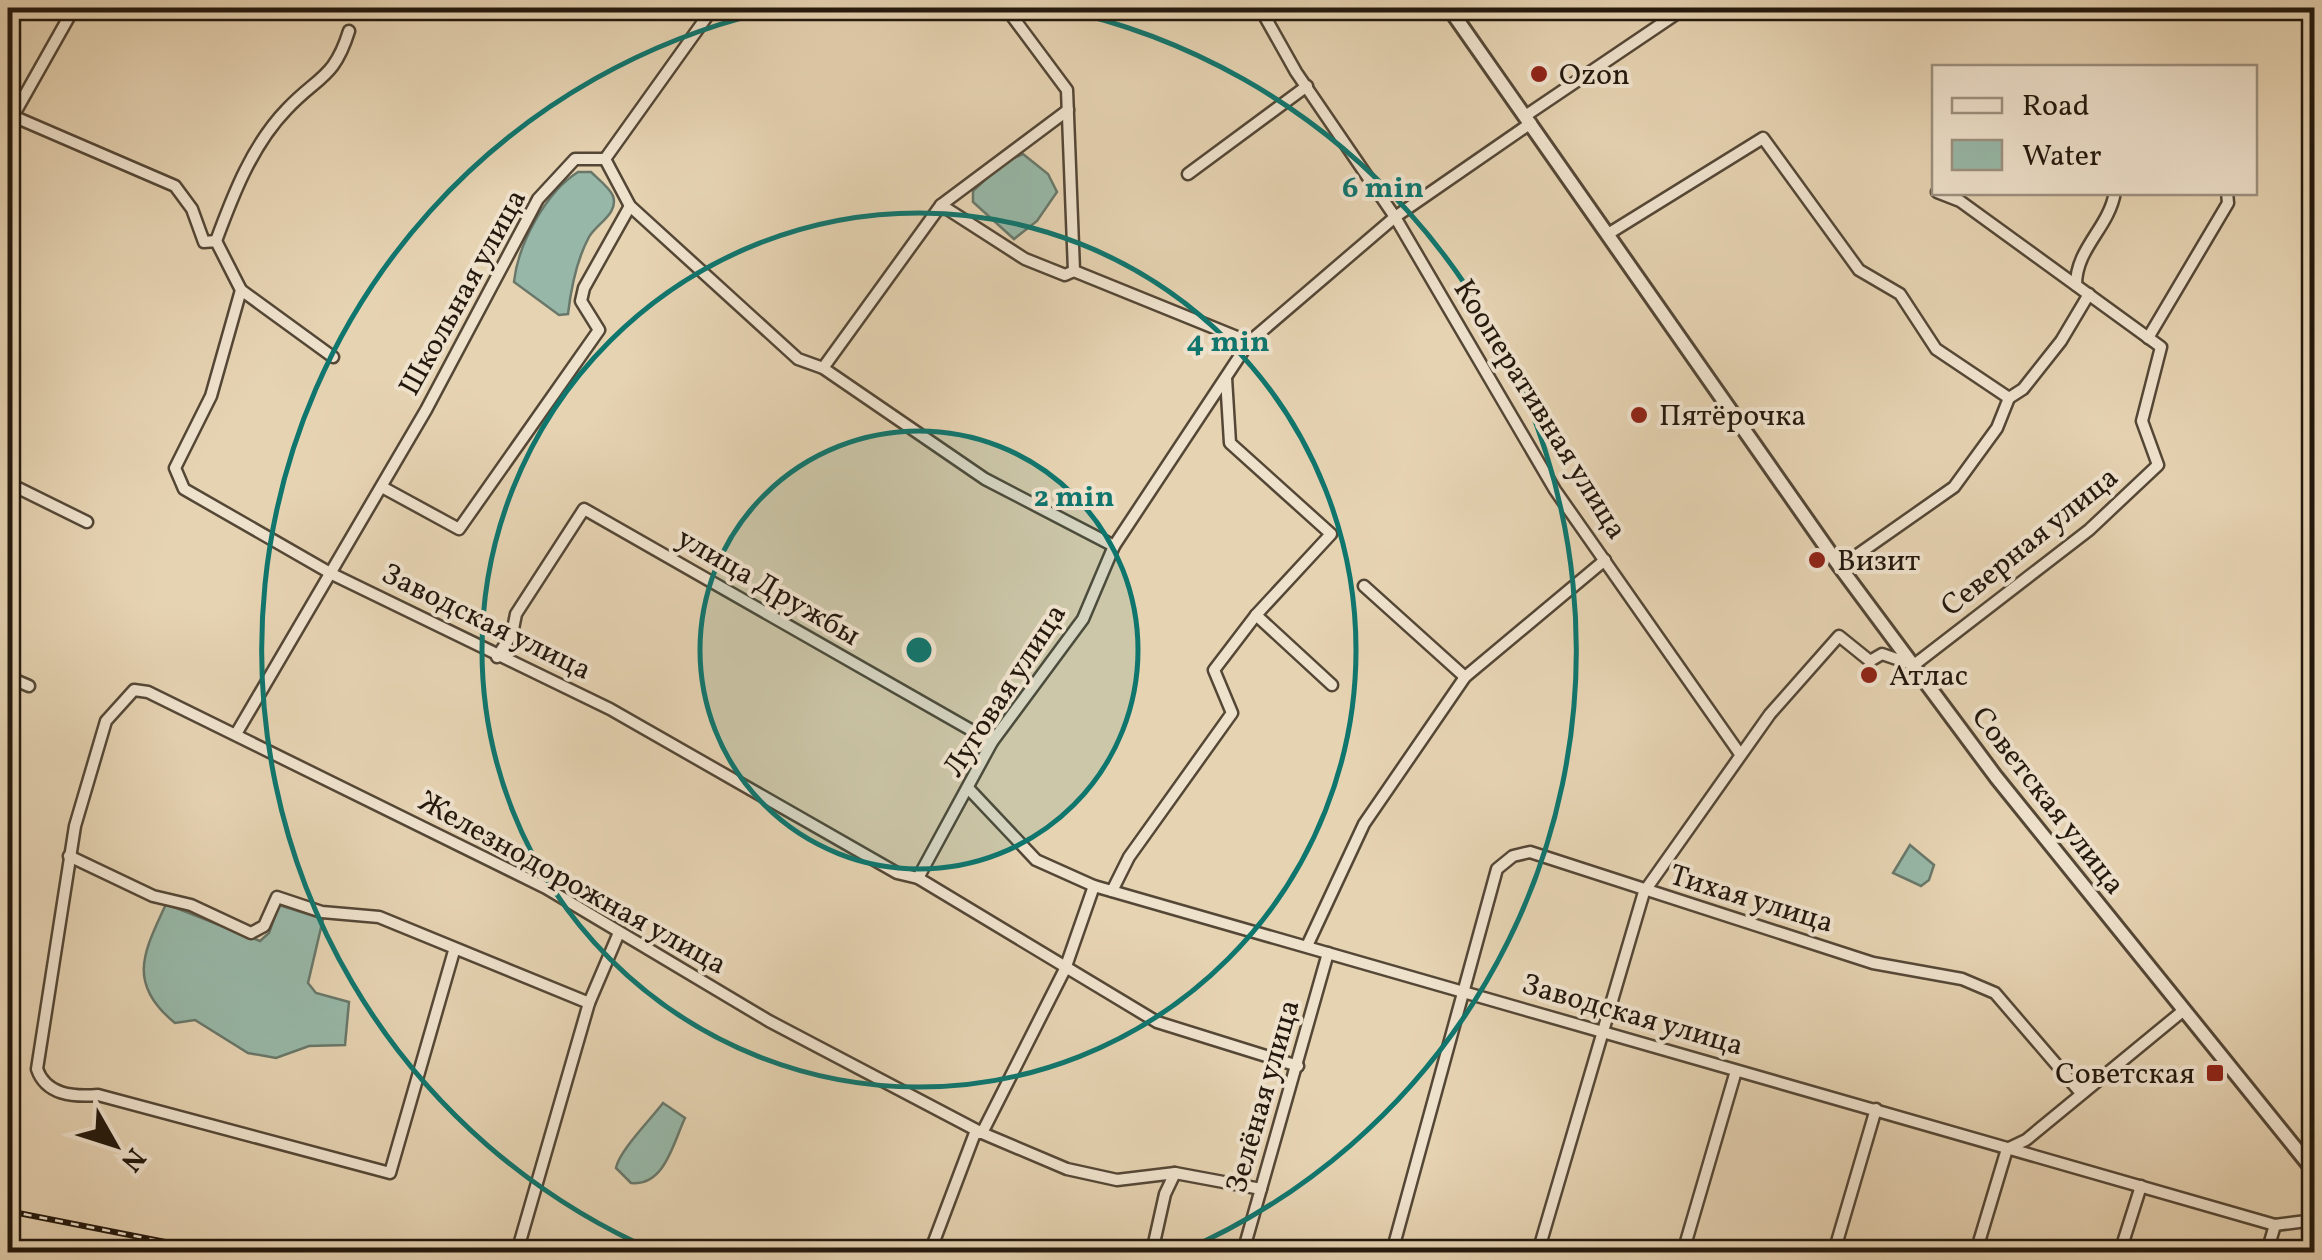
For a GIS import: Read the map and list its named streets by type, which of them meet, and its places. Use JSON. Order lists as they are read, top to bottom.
{
  "streets": {
    "street": [
      "Школьная улица",
      "Кооперативная улица",
      "Северная улица",
      "улица Дружбы",
      "Заводская улица",
      "Луговая улица",
      "Советская улица",
      "Железнодорожная улица",
      "Тихая улица",
      "Зелёная улица"
    ]
  },
  "crossings": [
    ["Школьная улица", "Заводская улица"],
    ["Школьная улица", "Железнодорожная улица"],
    ["Кооперативная улица", "Луговая улица"],
    ["Северная улица", "Советская улица"],
    ["улица Дружбы", "Заводская улица"],
    ["улица Дружбы", "Луговая улица"],
    ["Заводская улица", "Луговая улица"],
    ["Заводская улица", "Тихая улица"],
    ["Заводская улица", "Зелёная улица"],
    ["Луговая улица", "Советская улица"],
    ["Железнодорожная улица", "Зелёная улица"]
  ],
  "places": {
    "other": [
      "Ozon",
      "Пятёрочка",
      "Визит",
      "Атлас"
    ],
    "transit": ["Советская"]
  },
  "legend": ["Road", "Water"],
  "north": "bottom right",
  "rings": ["6 min", "4 min", "2 min"]
}
